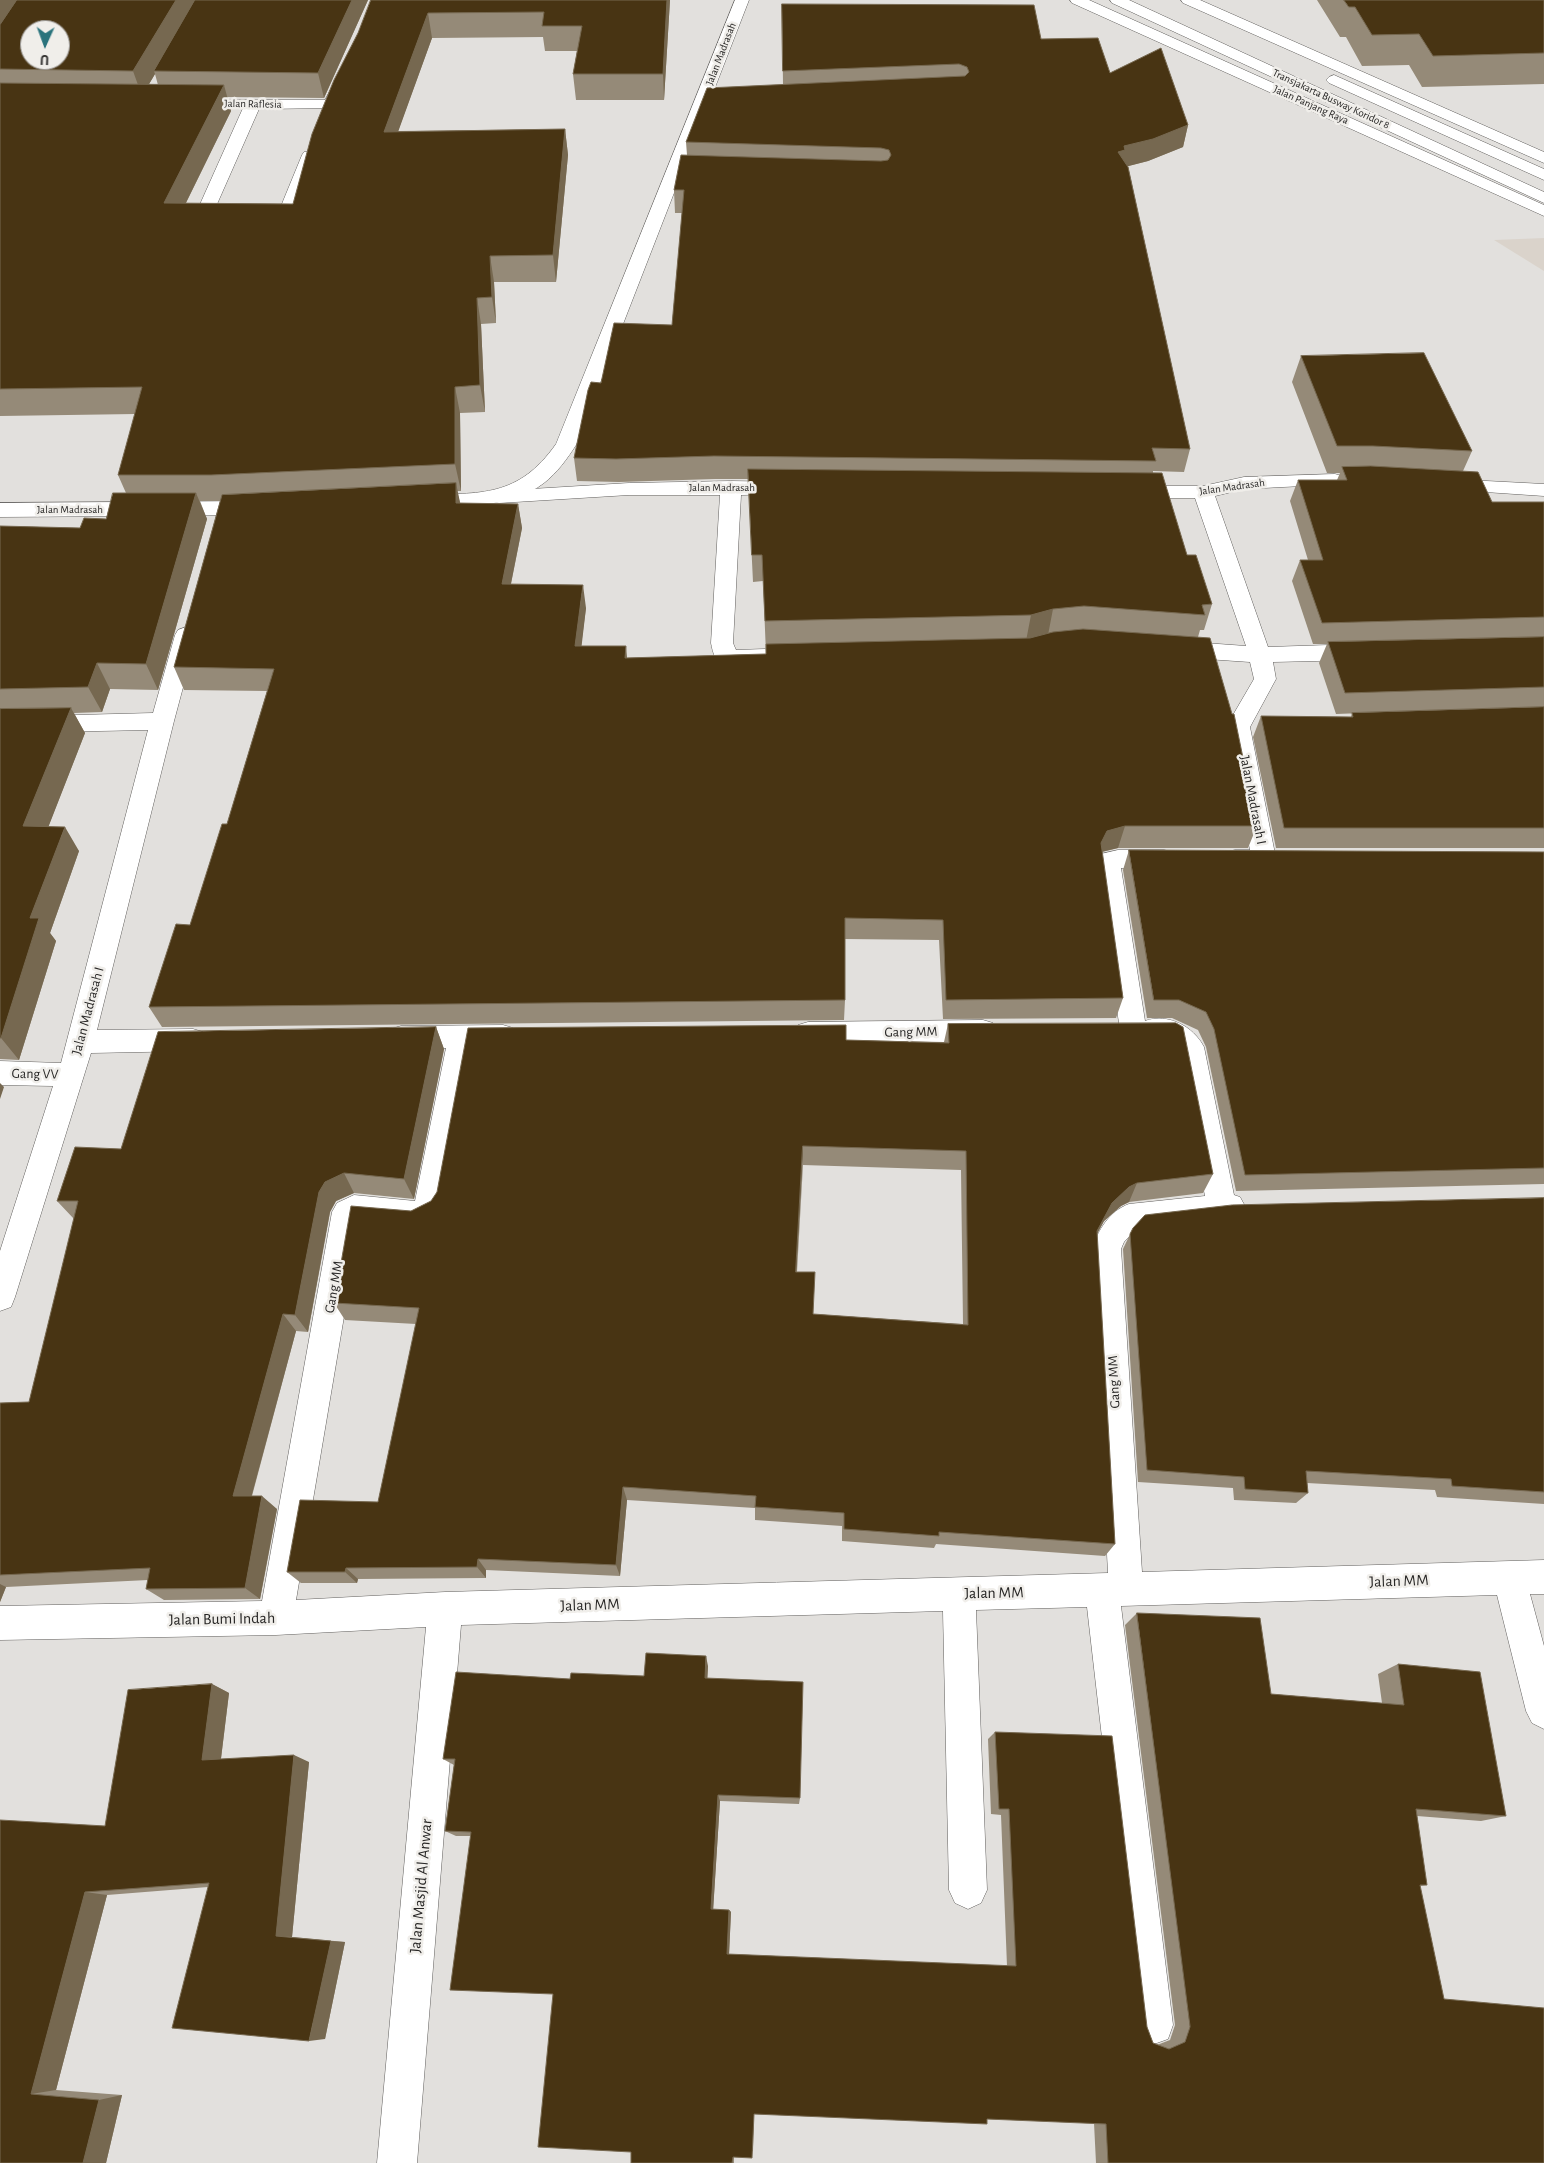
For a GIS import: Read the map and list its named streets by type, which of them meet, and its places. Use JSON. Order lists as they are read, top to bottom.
{
  "streets": {
    "street": [
      "Jalan Madrasah",
      "Transjakarta Busway Koridor 8",
      "Jalan Raflesia",
      "Jalan Panjang Raya",
      "Jalan Madrasah I",
      "Gang MM",
      "Gang VV",
      "Jalan MM",
      "Jalan Bumi Indah",
      "Jalan Masjid Al Anwar"
    ]
  },
  "crossings": [
    ["Jalan Madrasah", "Jalan Madrasah I"],
    ["Jalan Madrasah I", "Gang VV"],
    ["Gang MM", "Jalan MM"],
    ["Gang MM", "Jalan Bumi Indah"],
    ["Jalan MM", "Jalan Bumi Indah"],
    ["Jalan MM", "Jalan Masjid Al Anwar"],
    ["Jalan Bumi Indah", "Jalan Masjid Al Anwar"]
  ],
  "north": "bottom"
}
